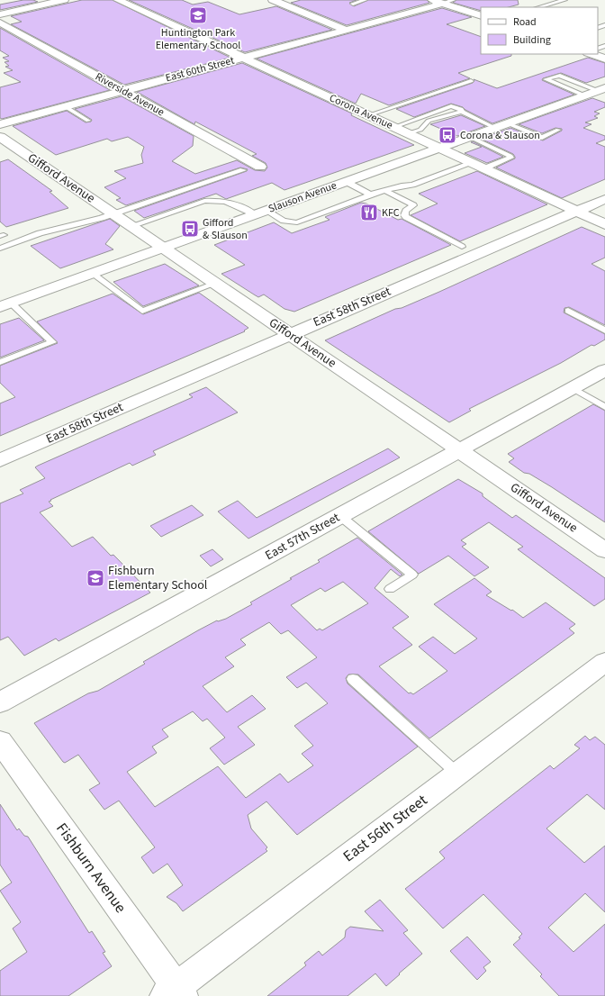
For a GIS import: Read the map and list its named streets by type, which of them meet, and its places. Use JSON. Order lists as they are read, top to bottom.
{
  "streets": {
    "street": [
      "East 60th Street",
      "Riverside Avenue",
      "Corona Avenue",
      "Gifford Avenue",
      "Slauson Avenue",
      "East 58th Street",
      "East 57th Street",
      "East 56th Street",
      "Fishburn Avenue"
    ]
  },
  "crossings": [
    ["East 60th Street", "Riverside Avenue"],
    ["East 60th Street", "Corona Avenue"],
    ["Corona Avenue", "Slauson Avenue"],
    ["Corona Avenue", "East 58th Street"],
    ["Gifford Avenue", "Slauson Avenue"],
    ["Gifford Avenue", "East 58th Street"],
    ["Gifford Avenue", "East 57th Street"],
    ["East 56th Street", "Fishburn Avenue"]
  ],
  "places": {
    "school or university": ["Huntington Park Elementary School", "Fishburn Elementary School"],
    "bus stop": ["Corona & Slauson", "Gifford & Slauson"],
    "restaurant": ["KFC"]
  },
  "legend": ["Road", "Building"]
}
